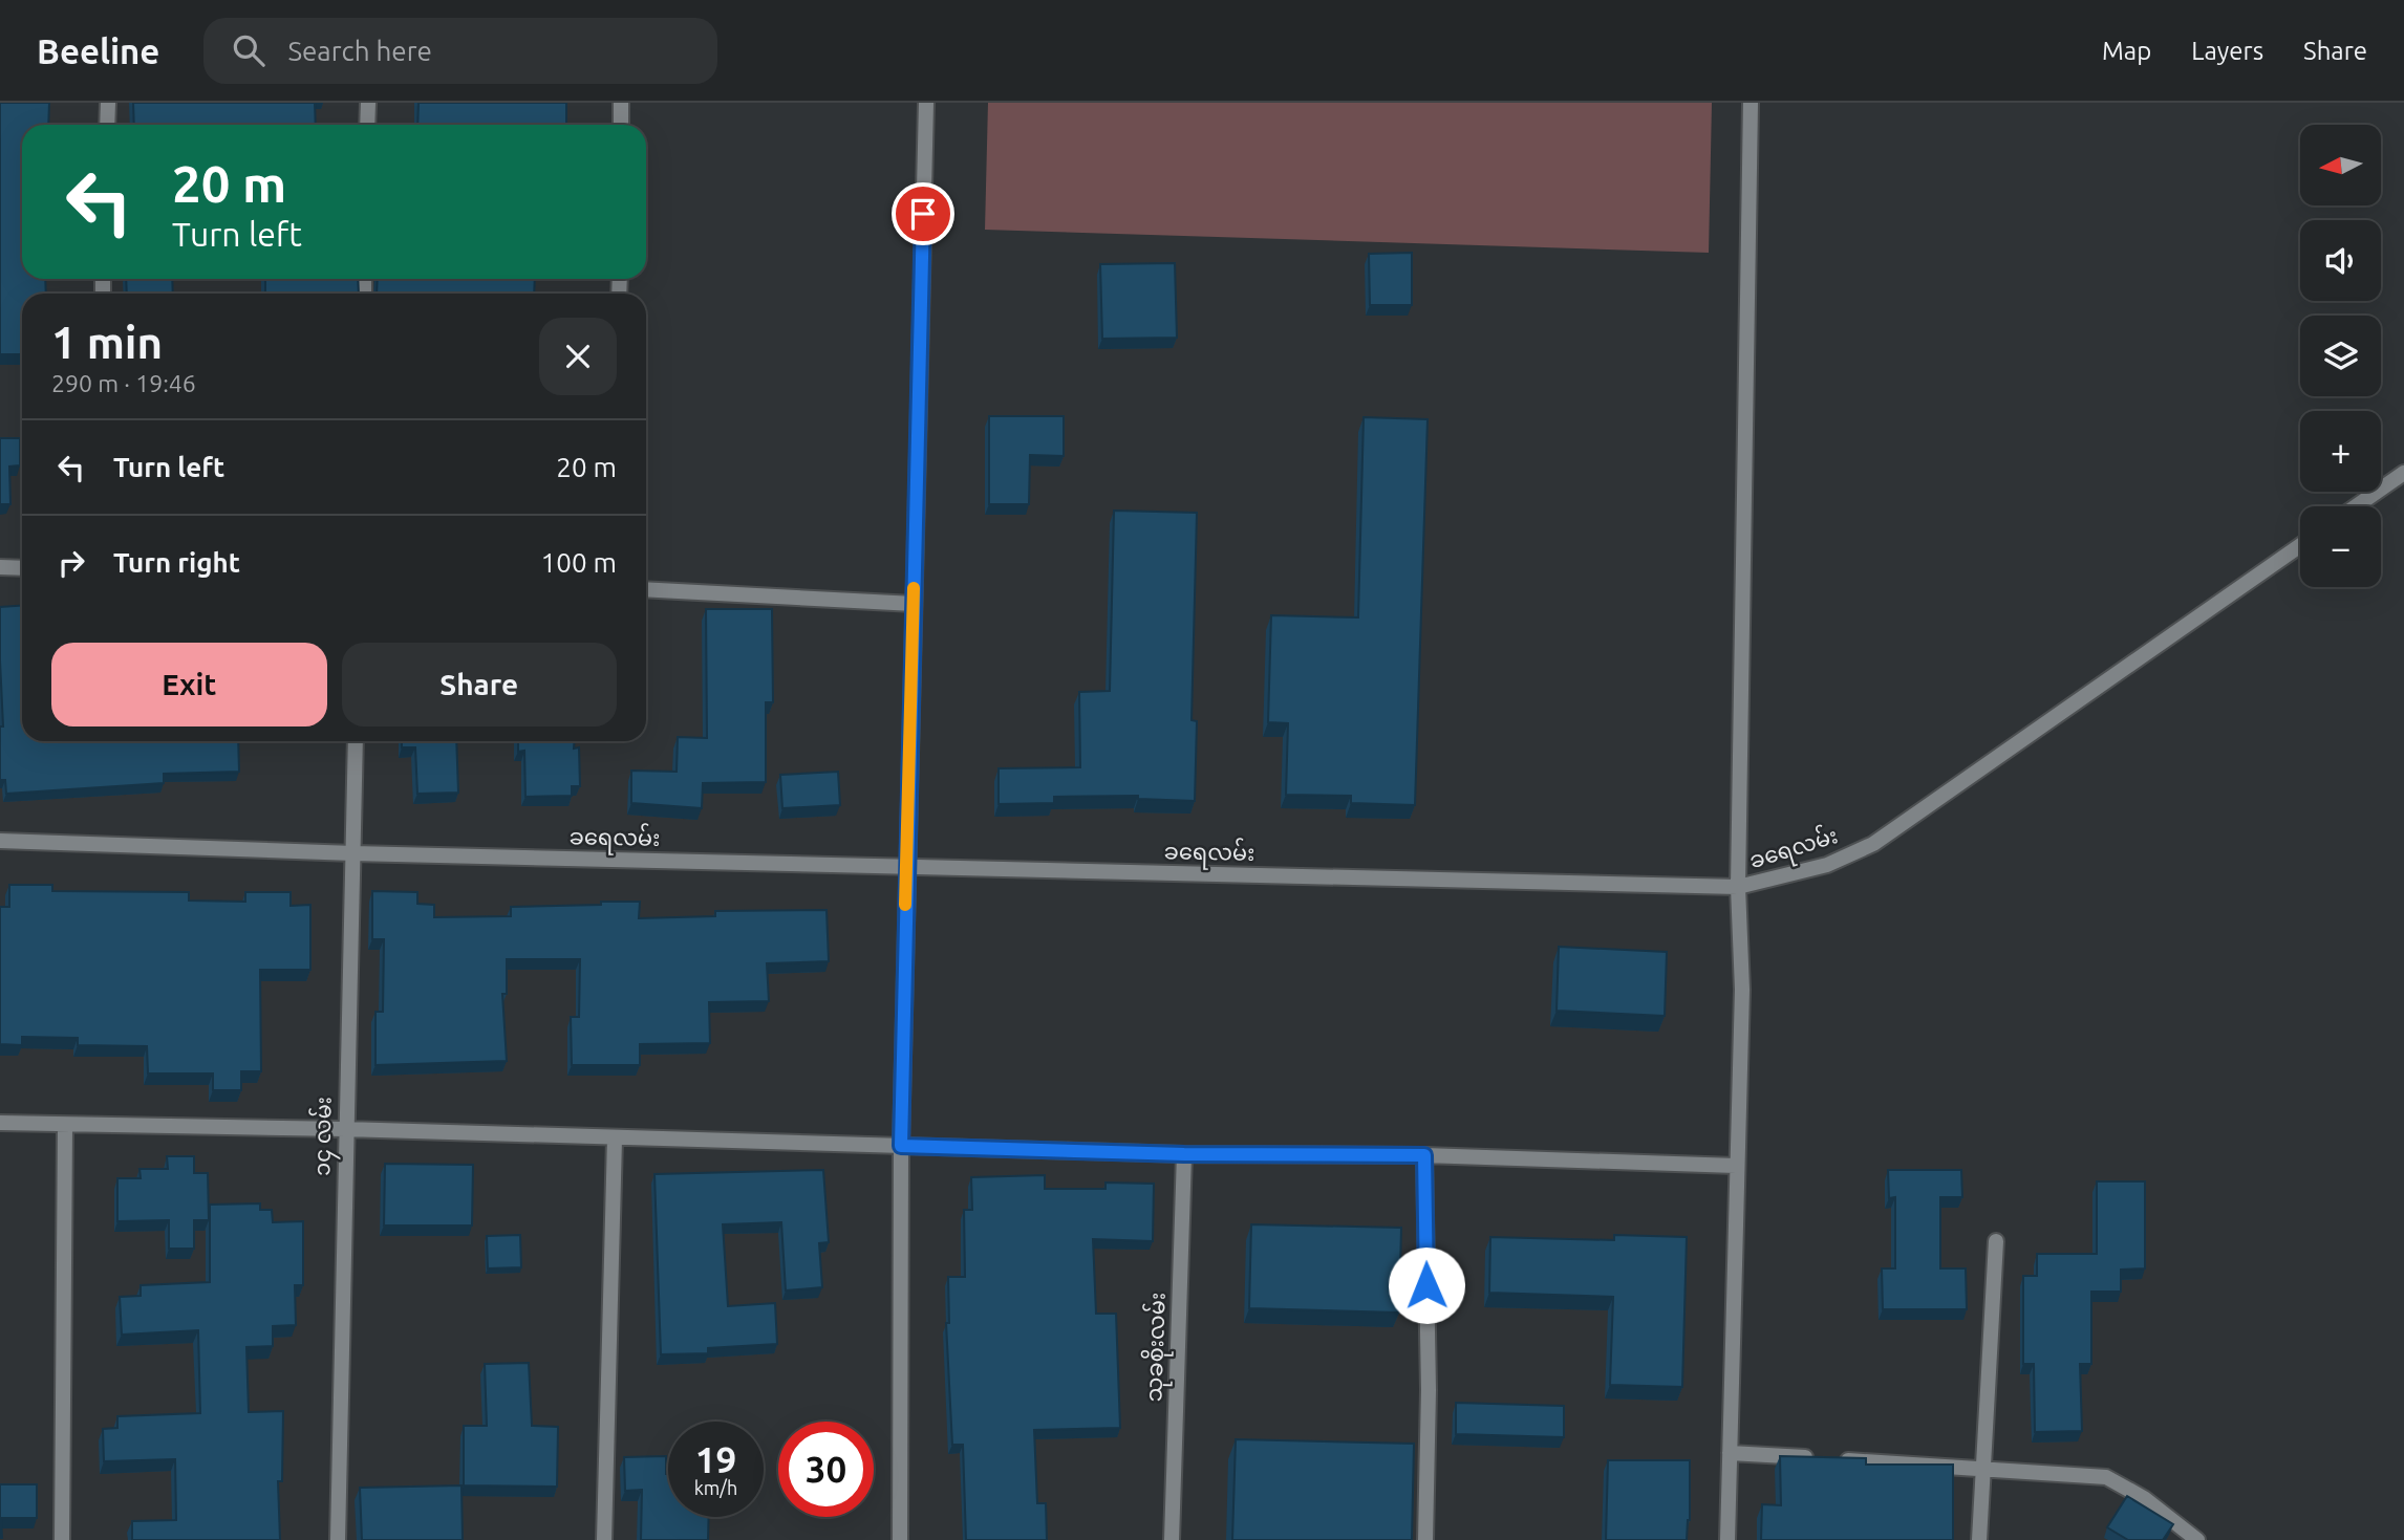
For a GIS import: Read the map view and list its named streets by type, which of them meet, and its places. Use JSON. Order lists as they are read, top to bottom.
{
  "streets": {
    "street": ["ခရေလမ်း", "၁၄ လမ်း", "သုခစိုးလမ်း"]
  },
  "crossings": [
    ["ခရေလမ်း", "၁၄ လမ်း"]
  ],
  "north": "left",
  "page": {
    "header": "Beeline",
    "search": "Search here",
    "nav": ["Map", "Layers", "Share"],
    "map_buttons": ["+", "−"],
    "turn": ["20 m", "Turn left"],
    "heading": ["1 min", "290 m · 19:46"],
    "list": [
      {
        "name": "Turn left",
        "value": "20 m"
      },
      {
        "name": "Turn right",
        "value": "100 m"
      }
    ],
    "buttons": ["Exit", "Share"],
    "speed": "19 km/h",
    "limit": "30"
  }
}
